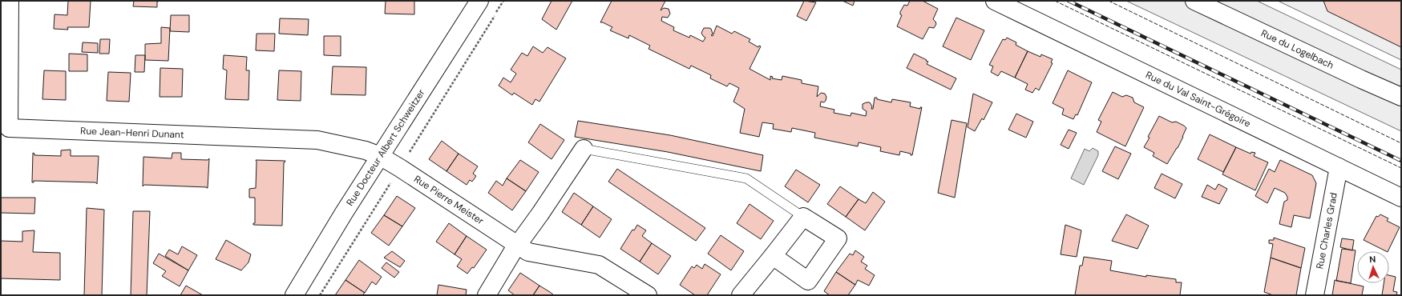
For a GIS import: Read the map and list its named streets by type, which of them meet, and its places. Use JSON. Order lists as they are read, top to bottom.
{
  "streets": {
    "street": [
      "Rue du Logelbach",
      "Rue du Val Saint-Grégoire",
      "Rue Jean-Henri Dunant",
      "Rue Docteur Albert Schweitzer",
      "Rue Pierre Meister",
      "Rue Charles Grad"
    ]
  },
  "crossings": [
    ["Rue du Val Saint-Grégoire", "Rue Charles Grad"],
    ["Rue Jean-Henri Dunant", "Rue Docteur Albert Schweitzer"],
    ["Rue Jean-Henri Dunant", "Rue Pierre Meister"],
    ["Rue Docteur Albert Schweitzer", "Rue Pierre Meister"]
  ],
  "north": "top"
}
